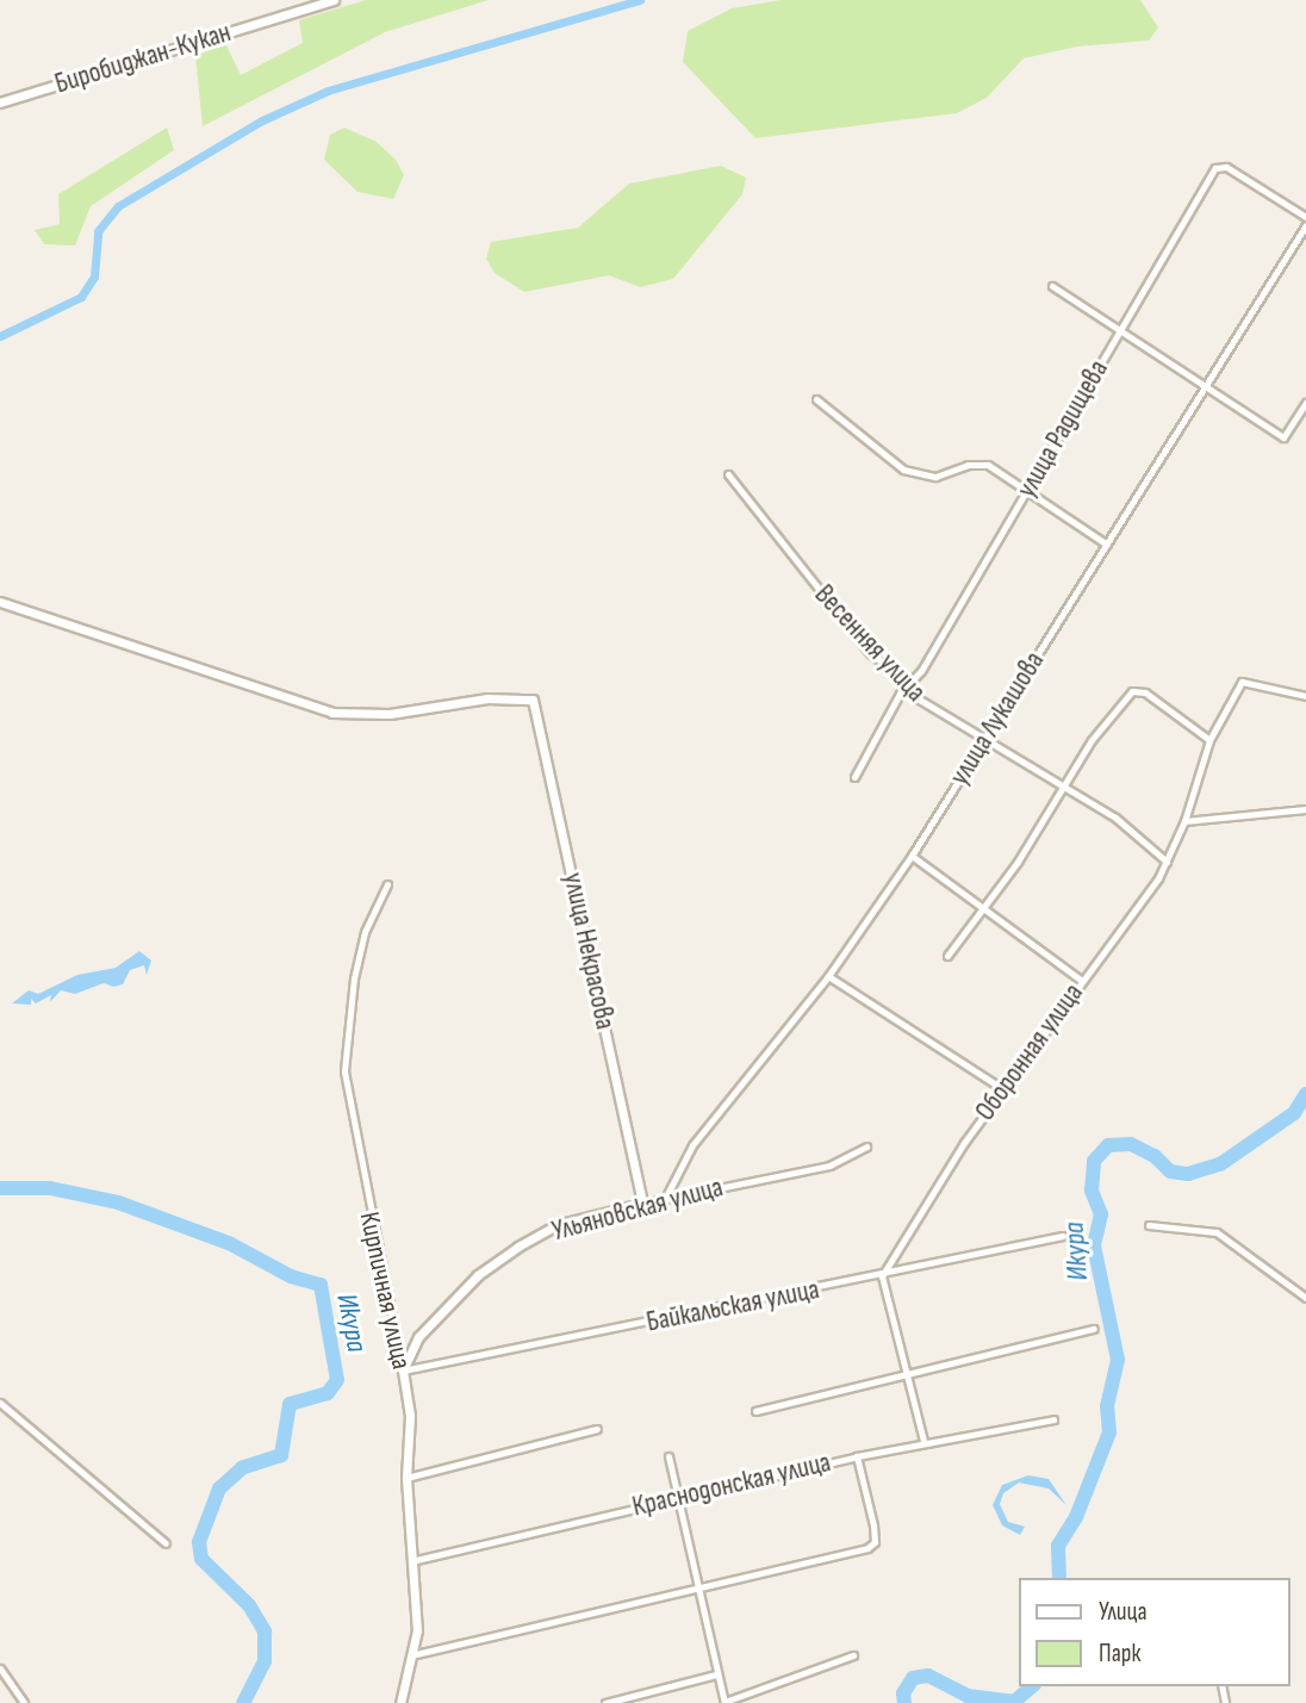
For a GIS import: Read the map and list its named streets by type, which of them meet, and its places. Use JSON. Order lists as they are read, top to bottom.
{
  "streets": {
    "street": [
      "Биробиджан-Кукан",
      "улица Радищева",
      "Весенняя улица",
      "улица Лукашова",
      "улица Некрасова",
      "Оборонная улица",
      "Ульяновская улица",
      "Кирпичная улица",
      "Байкальская улица",
      "Краснодонская улица"
    ]
  },
  "crossings": [
    ["улица Радищева", "Весенняя улица"],
    ["Весенняя улица", "улица Лукашова"],
    ["Весенняя улица", "Оборонная улица"],
    ["улица Лукашова", "Ульяновская улица"],
    ["улица Некрасова", "Ульяновская улица"],
    ["Оборонная улица", "Байкальская улица"],
    ["Ульяновская улица", "Кирпичная улица"],
    ["Ульяновская улица", "Байкальская улица"],
    ["Кирпичная улица", "Байкальская улица"],
    ["Кирпичная улица", "Краснодонская улица"]
  ],
  "water": ["Икура"],
  "legend": ["Улица", "Парк"]
}
